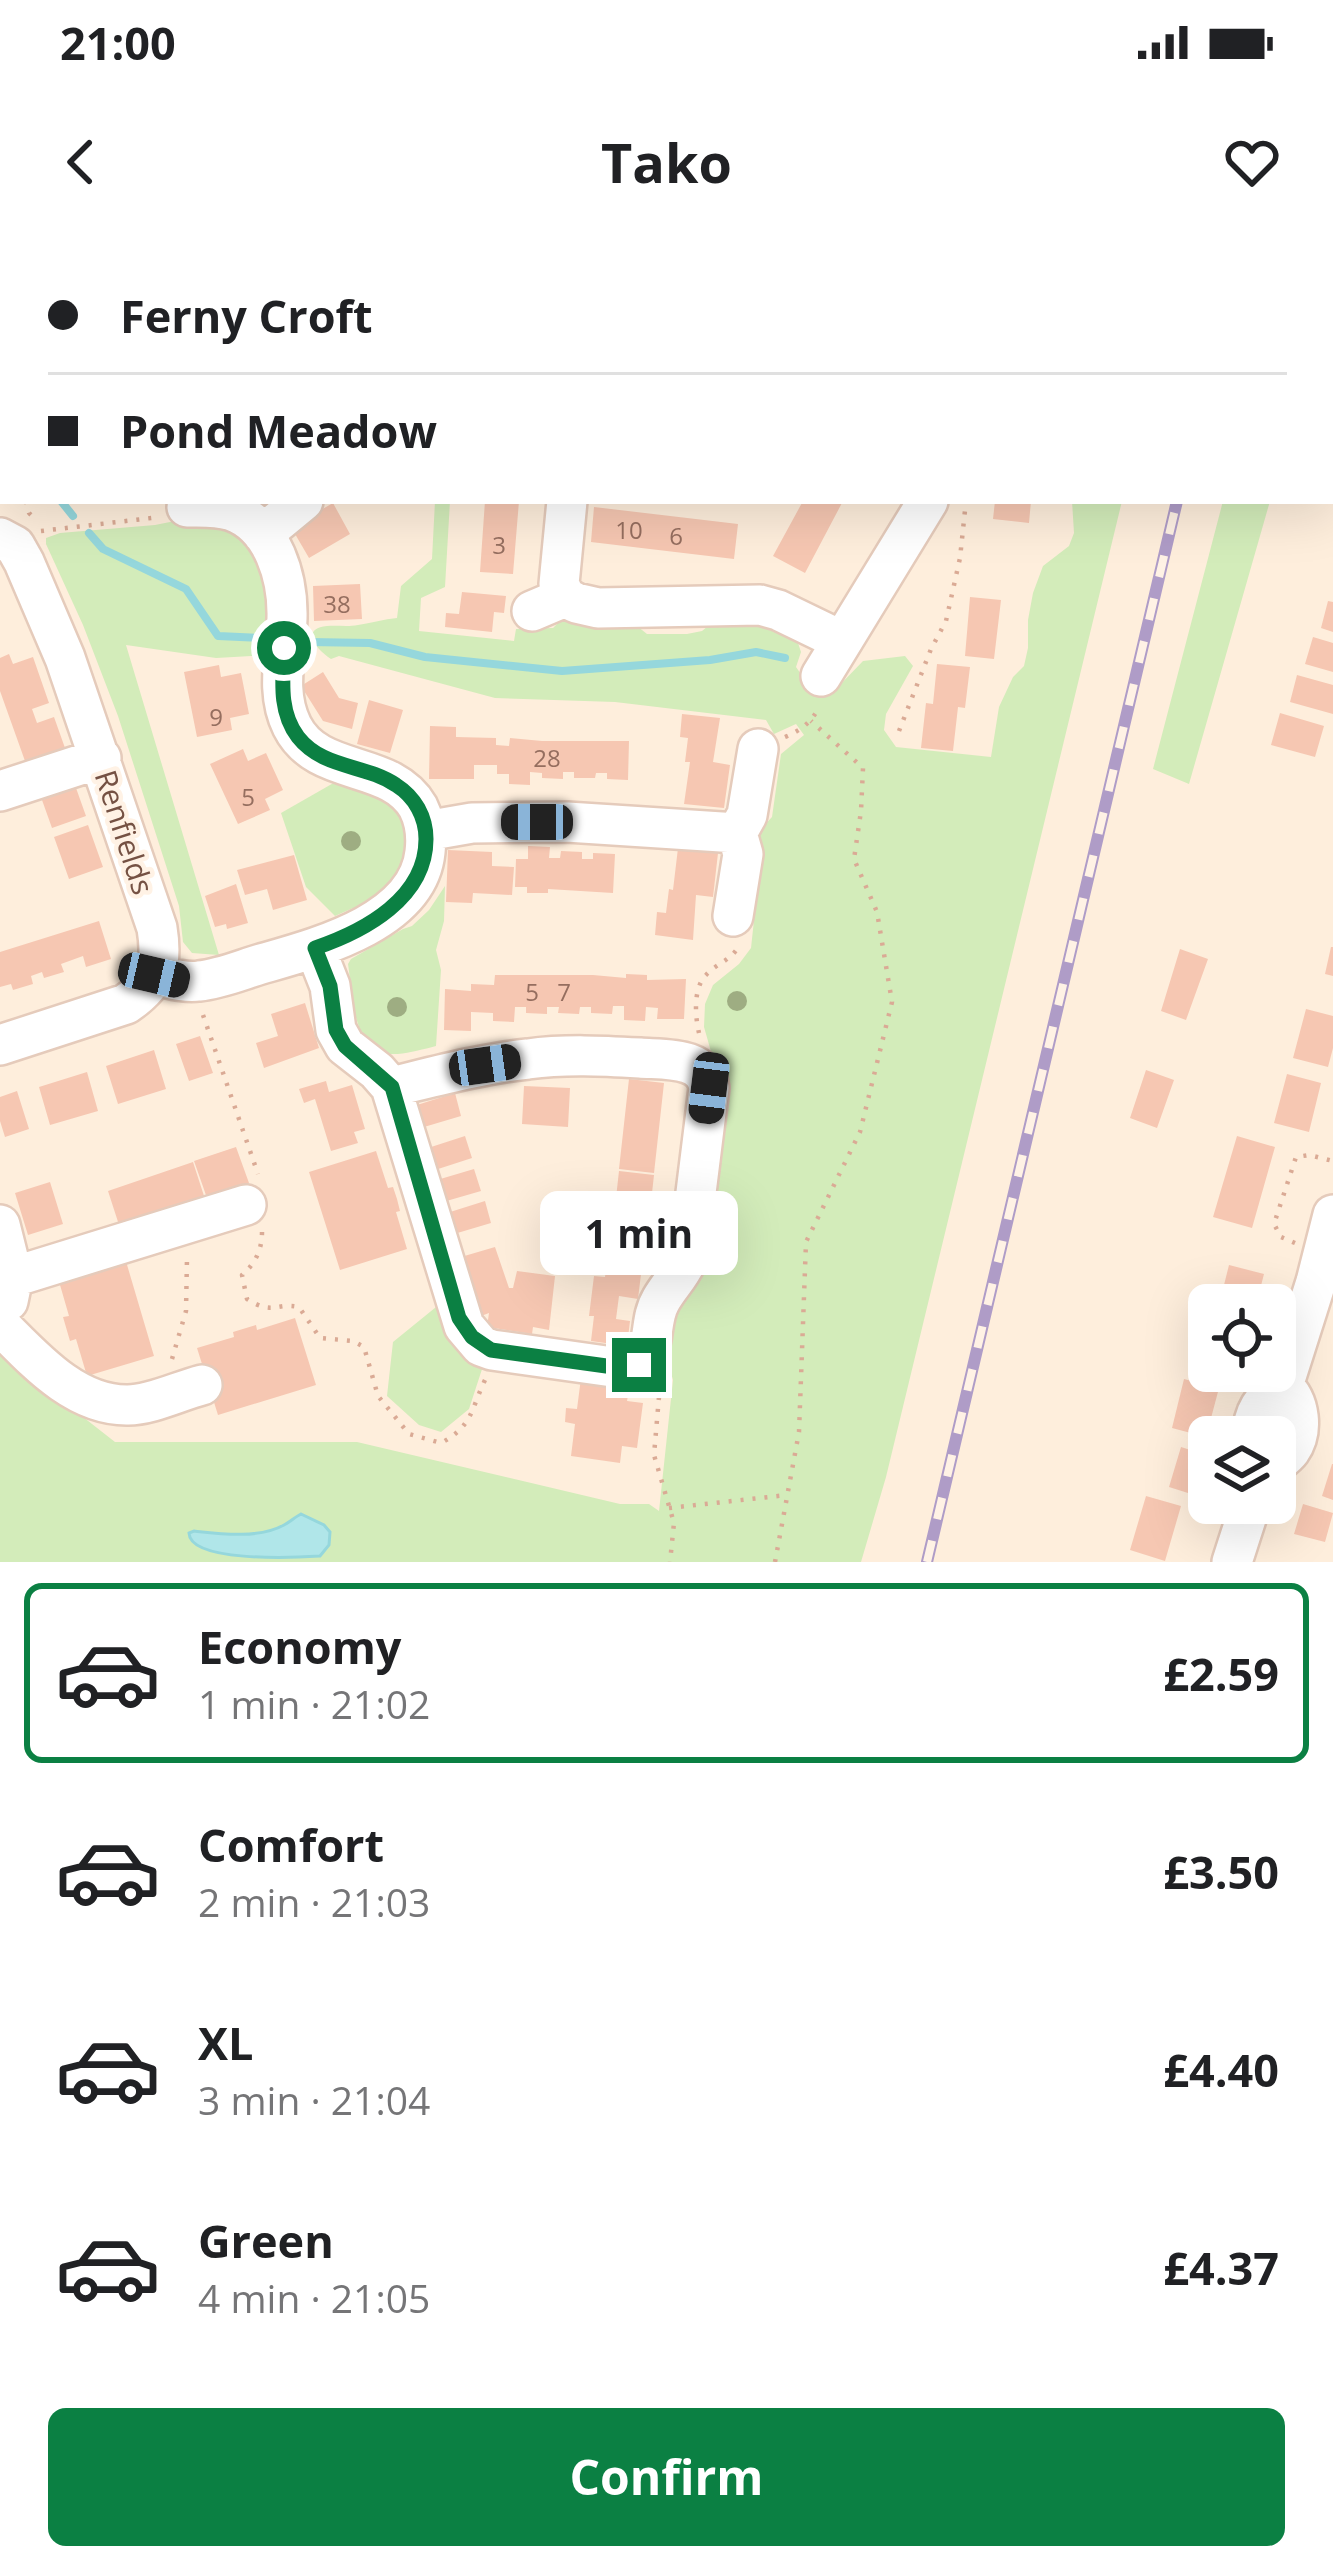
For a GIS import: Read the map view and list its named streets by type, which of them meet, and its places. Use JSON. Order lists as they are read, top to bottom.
{
  "streets": {
    "street": ["Renfields"]
  },
  "house_numbers": [
    "10",
    "6",
    "3",
    "38",
    "9",
    "28",
    "5",
    "5",
    "7"
  ],
  "page": {
    "status": "21:00",
    "header": "Tako",
    "banner": ["Ferny Croft", "Pond Meadow"],
    "bubble": "1 min",
    "list": [
      {
        "name": "Economy",
        "note": "1 min · 21:02",
        "value": "£2.59"
      },
      {
        "name": "Comfort",
        "note": "2 min · 21:03",
        "value": "£3.50"
      },
      {
        "name": "XL",
        "note": "3 min · 21:04",
        "value": "£4.40"
      },
      {
        "name": "Green",
        "note": "4 min · 21:05",
        "value": "£4.37"
      }
    ],
    "buttons": "Confirm"
  }
}
